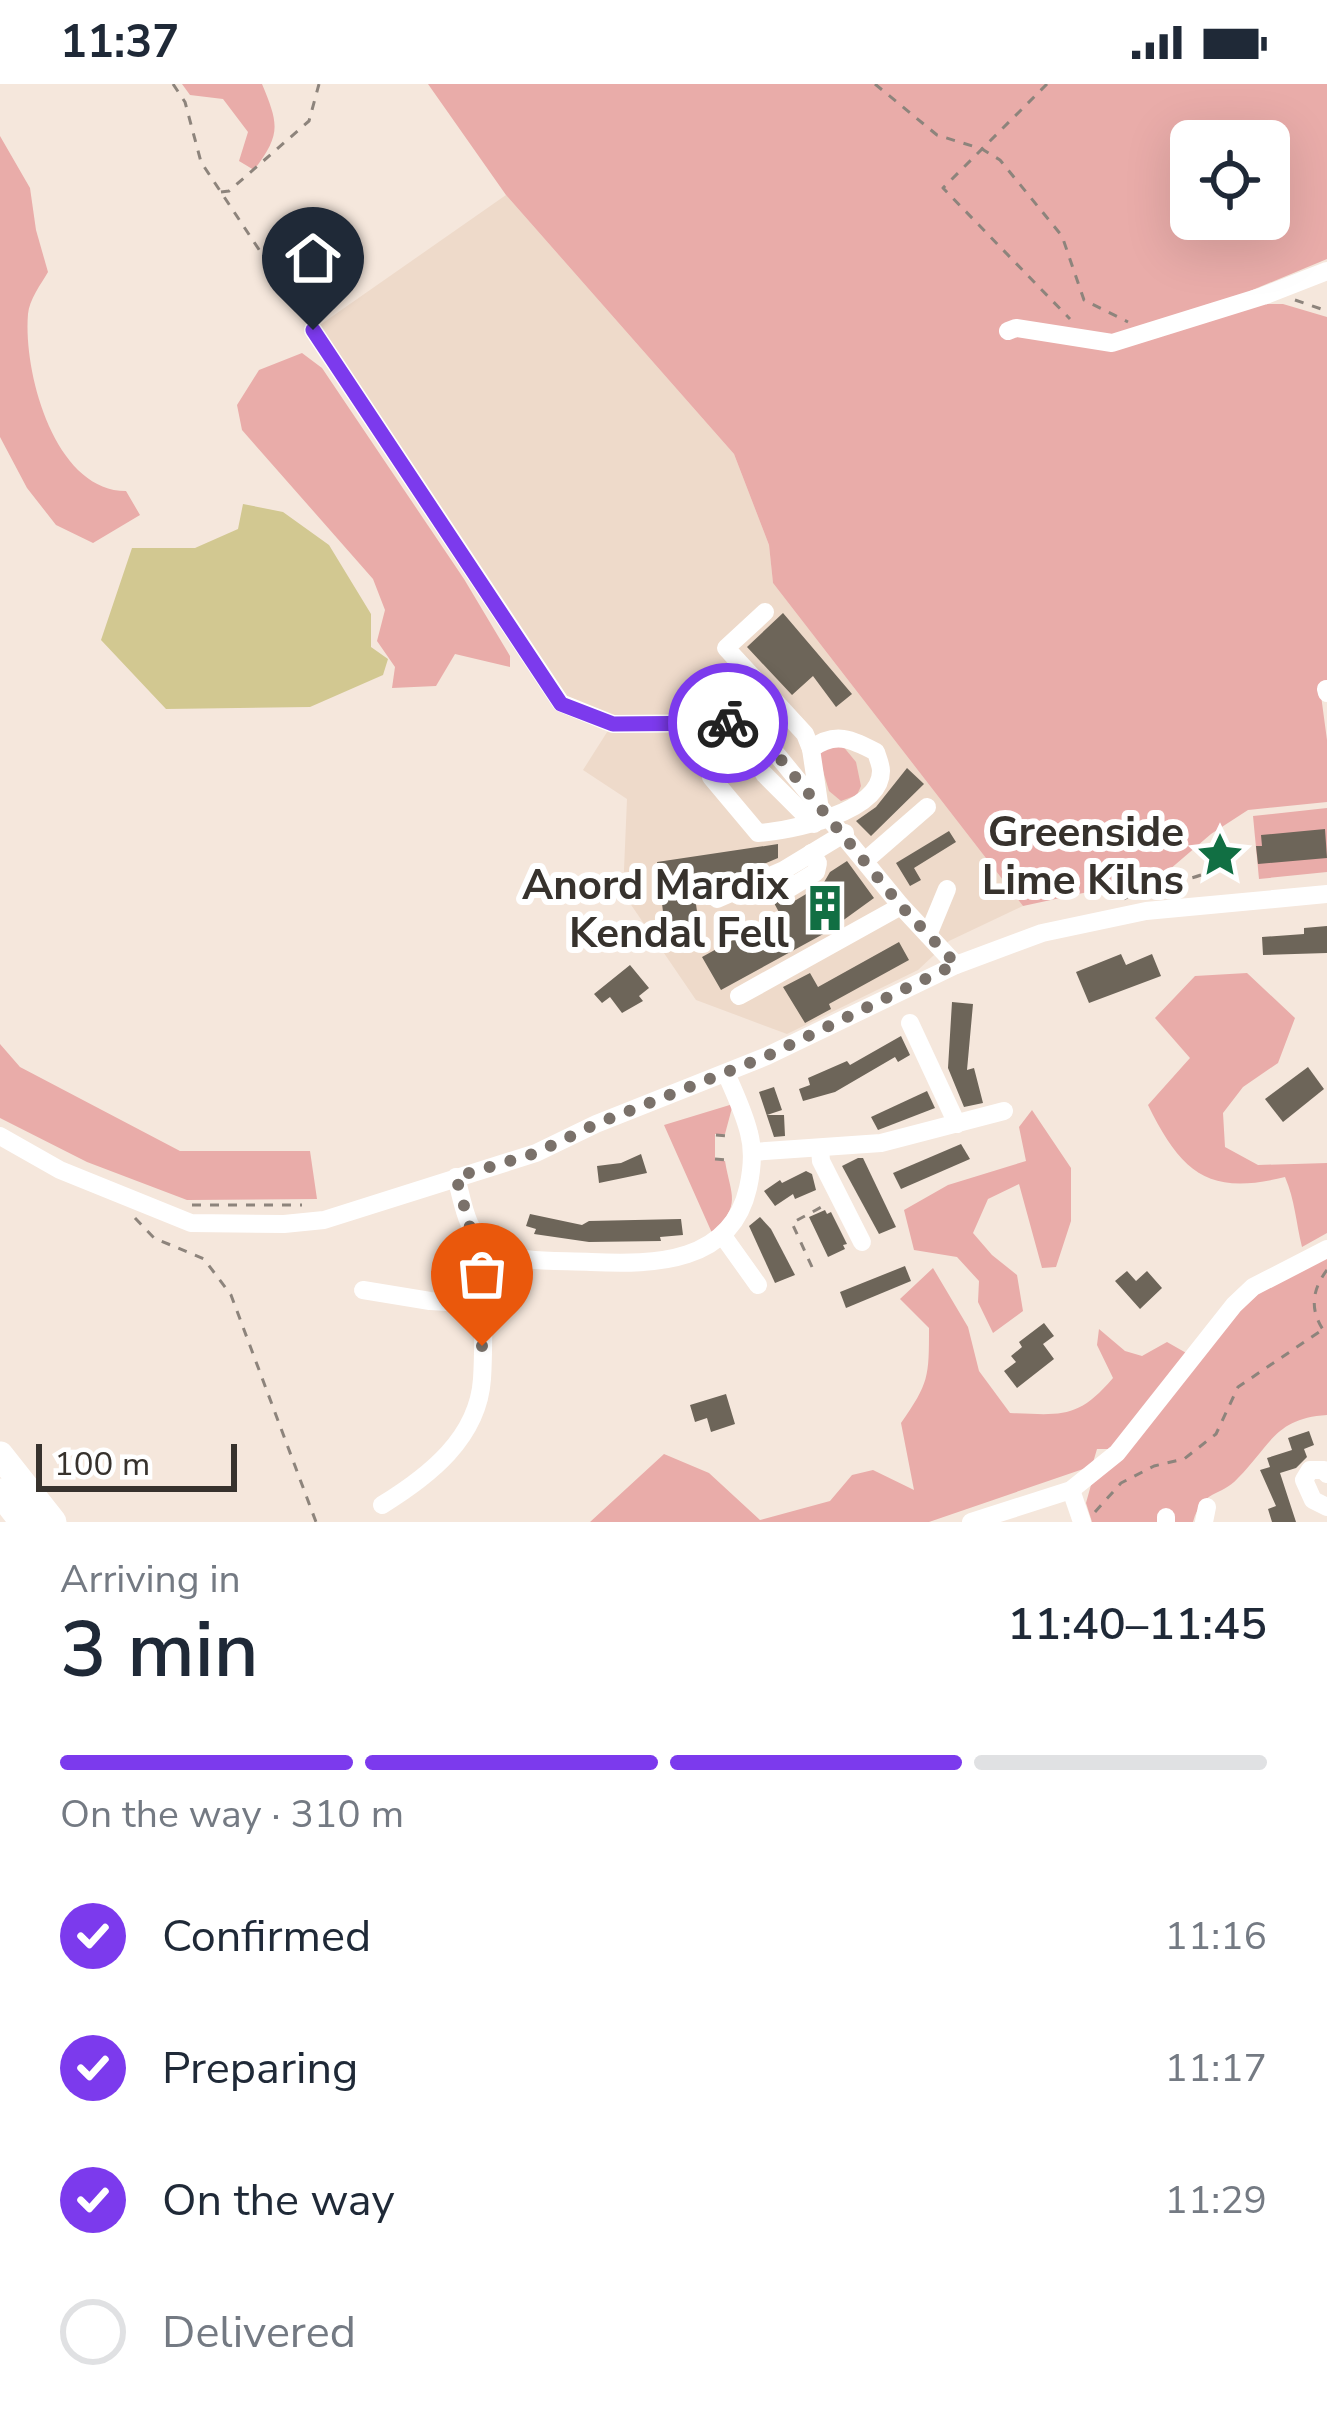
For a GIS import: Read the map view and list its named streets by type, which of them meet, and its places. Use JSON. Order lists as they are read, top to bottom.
{
  "places": {
    "place": ["Greenside Lime Kilns"],
    "building": ["Anord Mardix Kendal Fell"]
  },
  "scale_bar": "100 m",
  "page": {
    "status": "11:37",
    "scale": "100 m",
    "heading": ["3 min", "Arriving in", "11:40–11:45"],
    "bar": "On the way · 310 m",
    "list": [
      ["Confirmed", "11:16"],
      ["Preparing", "11:17"],
      ["On the way", "11:29"],
      "Delivered"
    ]
  }
}
